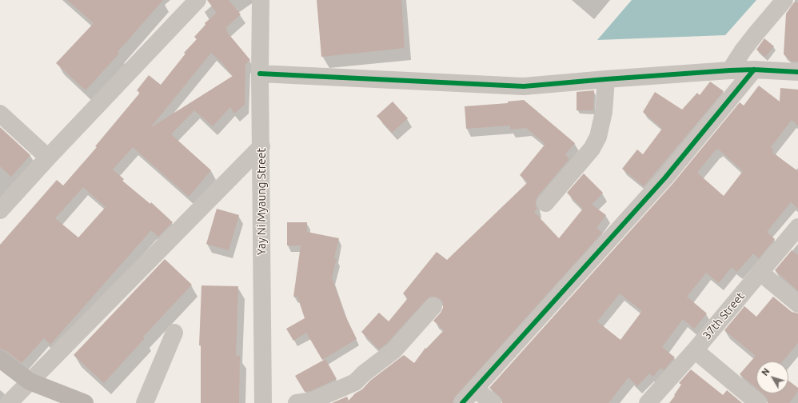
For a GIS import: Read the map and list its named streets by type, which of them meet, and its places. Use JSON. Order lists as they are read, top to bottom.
{
  "streets": {
    "street": ["Yay Ni Myaung Street", "37th Street"]
  },
  "north": "top left"
}
